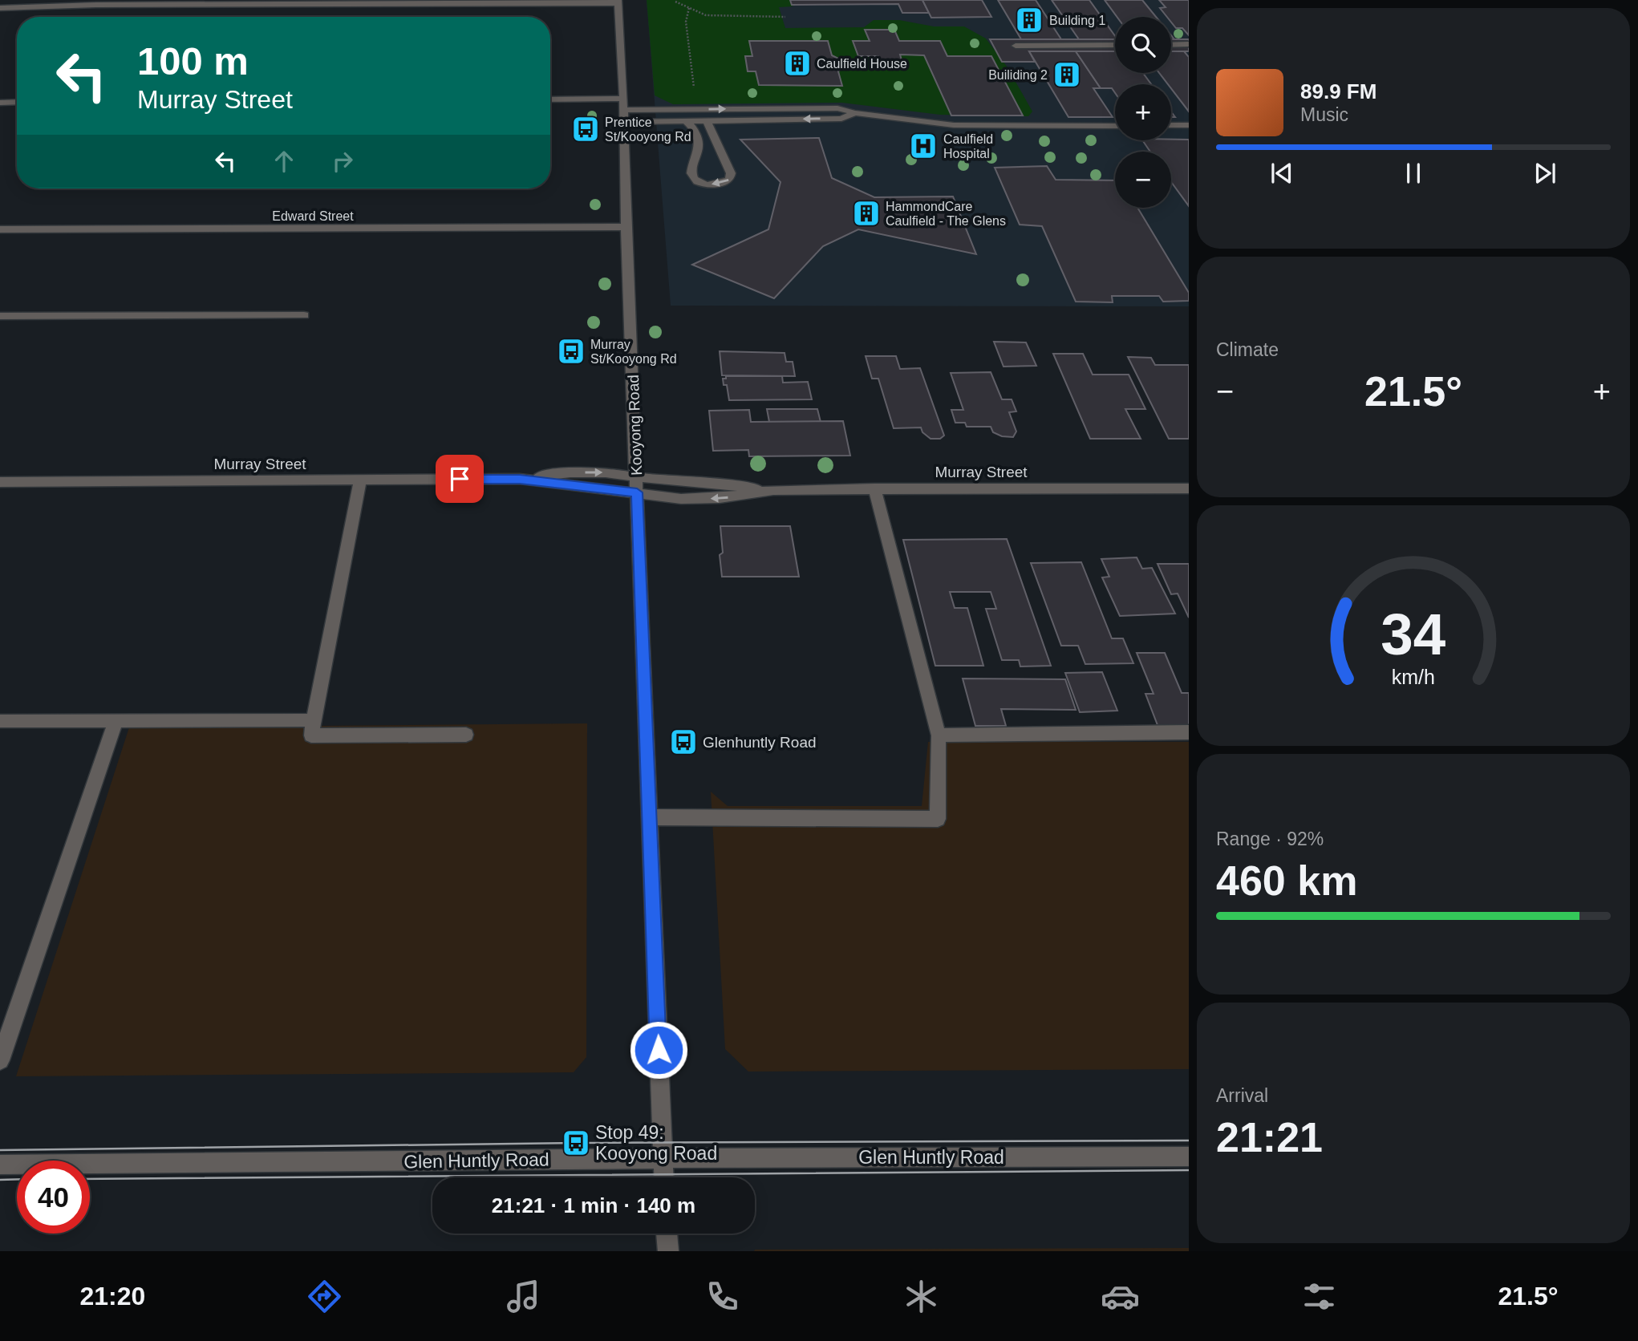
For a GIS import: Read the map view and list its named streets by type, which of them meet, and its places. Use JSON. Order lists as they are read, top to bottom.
{
  "streets": {
    "street": [
      "Edward Street",
      "Kooyong Road",
      "Murray Street",
      "Glen Huntly Road"
    ]
  },
  "crossings": [
    ["Edward Street", "Kooyong Road"],
    ["Kooyong Road", "Murray Street"],
    ["Kooyong Road", "Glen Huntly Road"]
  ],
  "places": {
    "building": [
      "Building 1",
      "Caulfield House",
      "Builiding 2",
      "HammondCare Caulfield - The Glens"
    ],
    "bus stop": [
      "Prentice St/Kooyong Rd",
      "Murray St/Kooyong Rd",
      "Glenhuntly Road",
      "Stop 49: Kooyong Road"
    ],
    "hospital": ["Caulfield Hospital"]
  },
  "page": {
    "map_buttons": ["+", "−"],
    "turn": ["100 m", "Murray Street"],
    "song": ["89.9 FM", "Music"],
    "tile": [
      "Climate",
      ["Range · 92%", "460 km"],
      ["Arrival", "21:21"]
    ],
    "heat": ["−", "21.5°", "+"],
    "limit": "40",
    "trip": "21:21 · 1 min · 140 m",
    "tabs": ["21:20", "21.5°"],
    "gauge": ["34", "km/h"]
  }
}
